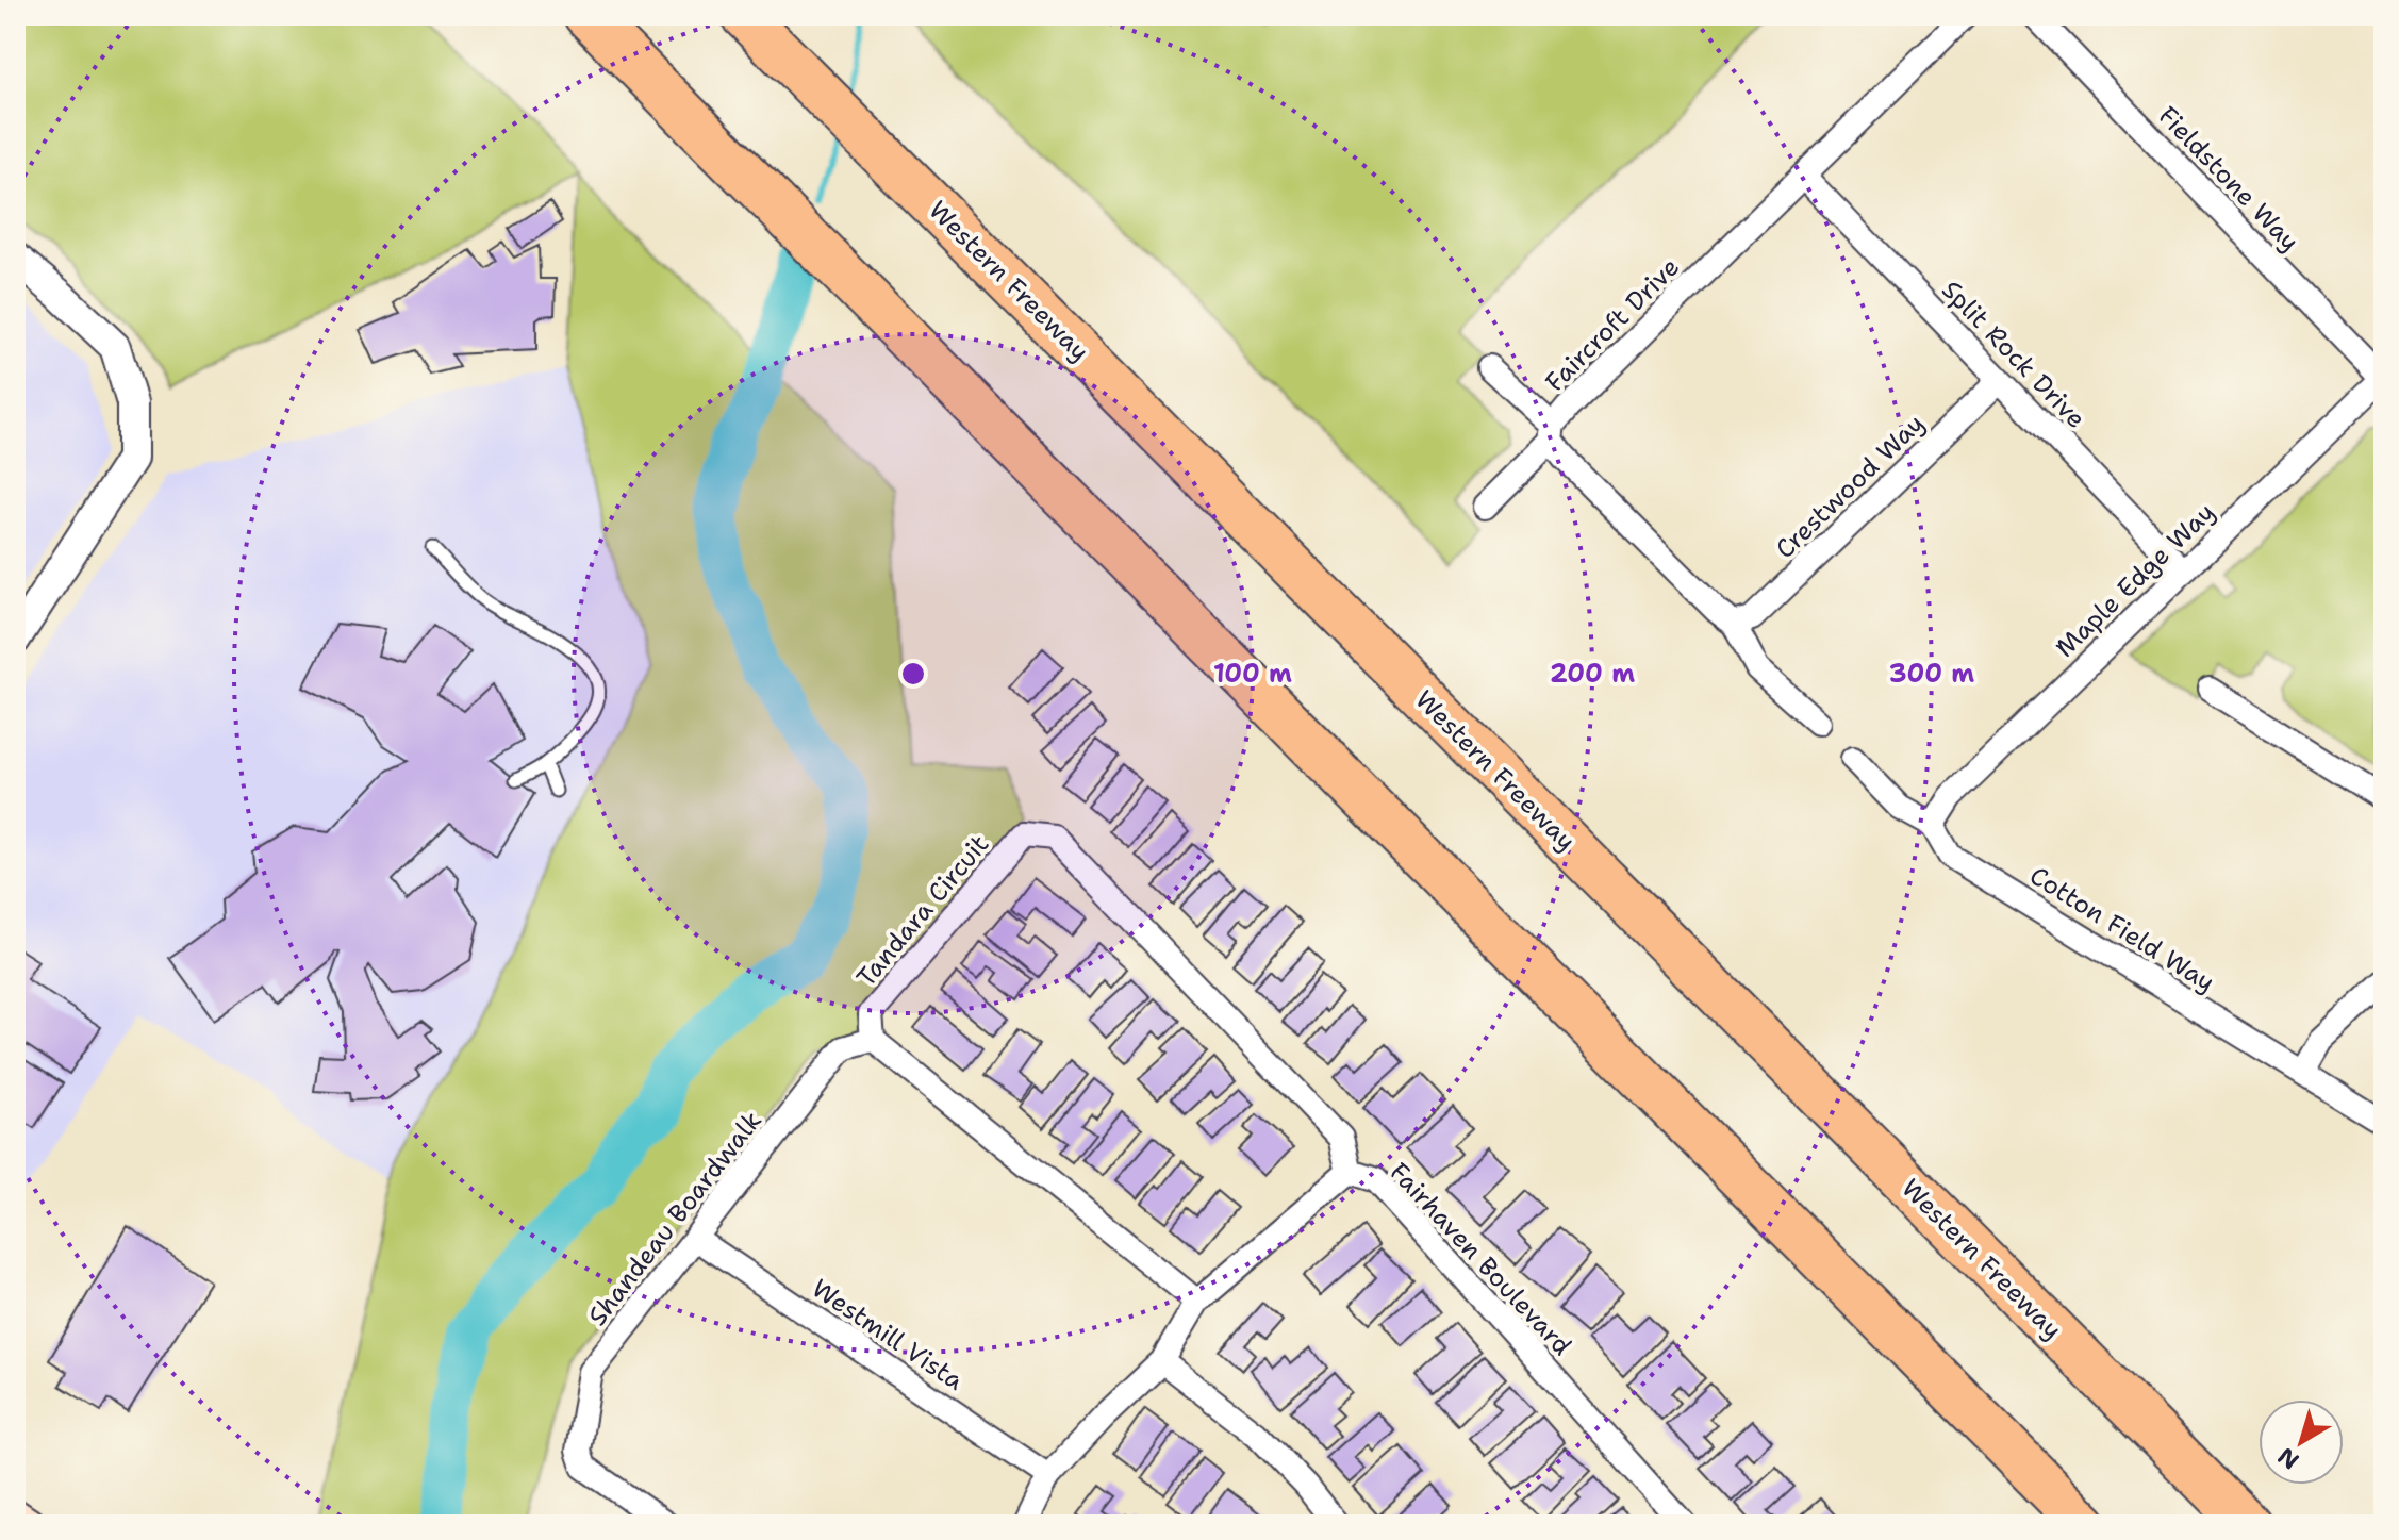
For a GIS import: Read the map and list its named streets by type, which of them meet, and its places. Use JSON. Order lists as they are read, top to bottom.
{
  "streets": {
    "highway": ["Western Freeway"],
    "street": [
      "Fieldstone Way",
      "Faircroft Drive",
      "Split Rock Drive",
      "Crestwood Way",
      "Maple Edge Way",
      "Tandara Circuit",
      "Cotton Field Way",
      "Shandeau Boardwalk",
      "Fairhaven Boulevard",
      "Westmill Vista"
    ]
  },
  "crossings": [
    ["Fieldstone Way", "Maple Edge Way"],
    ["Faircroft Drive", "Split Rock Drive"],
    ["Split Rock Drive", "Crestwood Way"],
    ["Split Rock Drive", "Maple Edge Way"],
    ["Maple Edge Way", "Cotton Field Way"],
    ["Tandara Circuit", "Shandeau Boardwalk"],
    ["Tandara Circuit", "Fairhaven Boulevard"],
    ["Shandeau Boardwalk", "Westmill Vista"],
    ["Fairhaven Boulevard", "Westmill Vista"]
  ],
  "north": "bottom left",
  "rings": ["100 m", "200 m", "300 m"]
}
